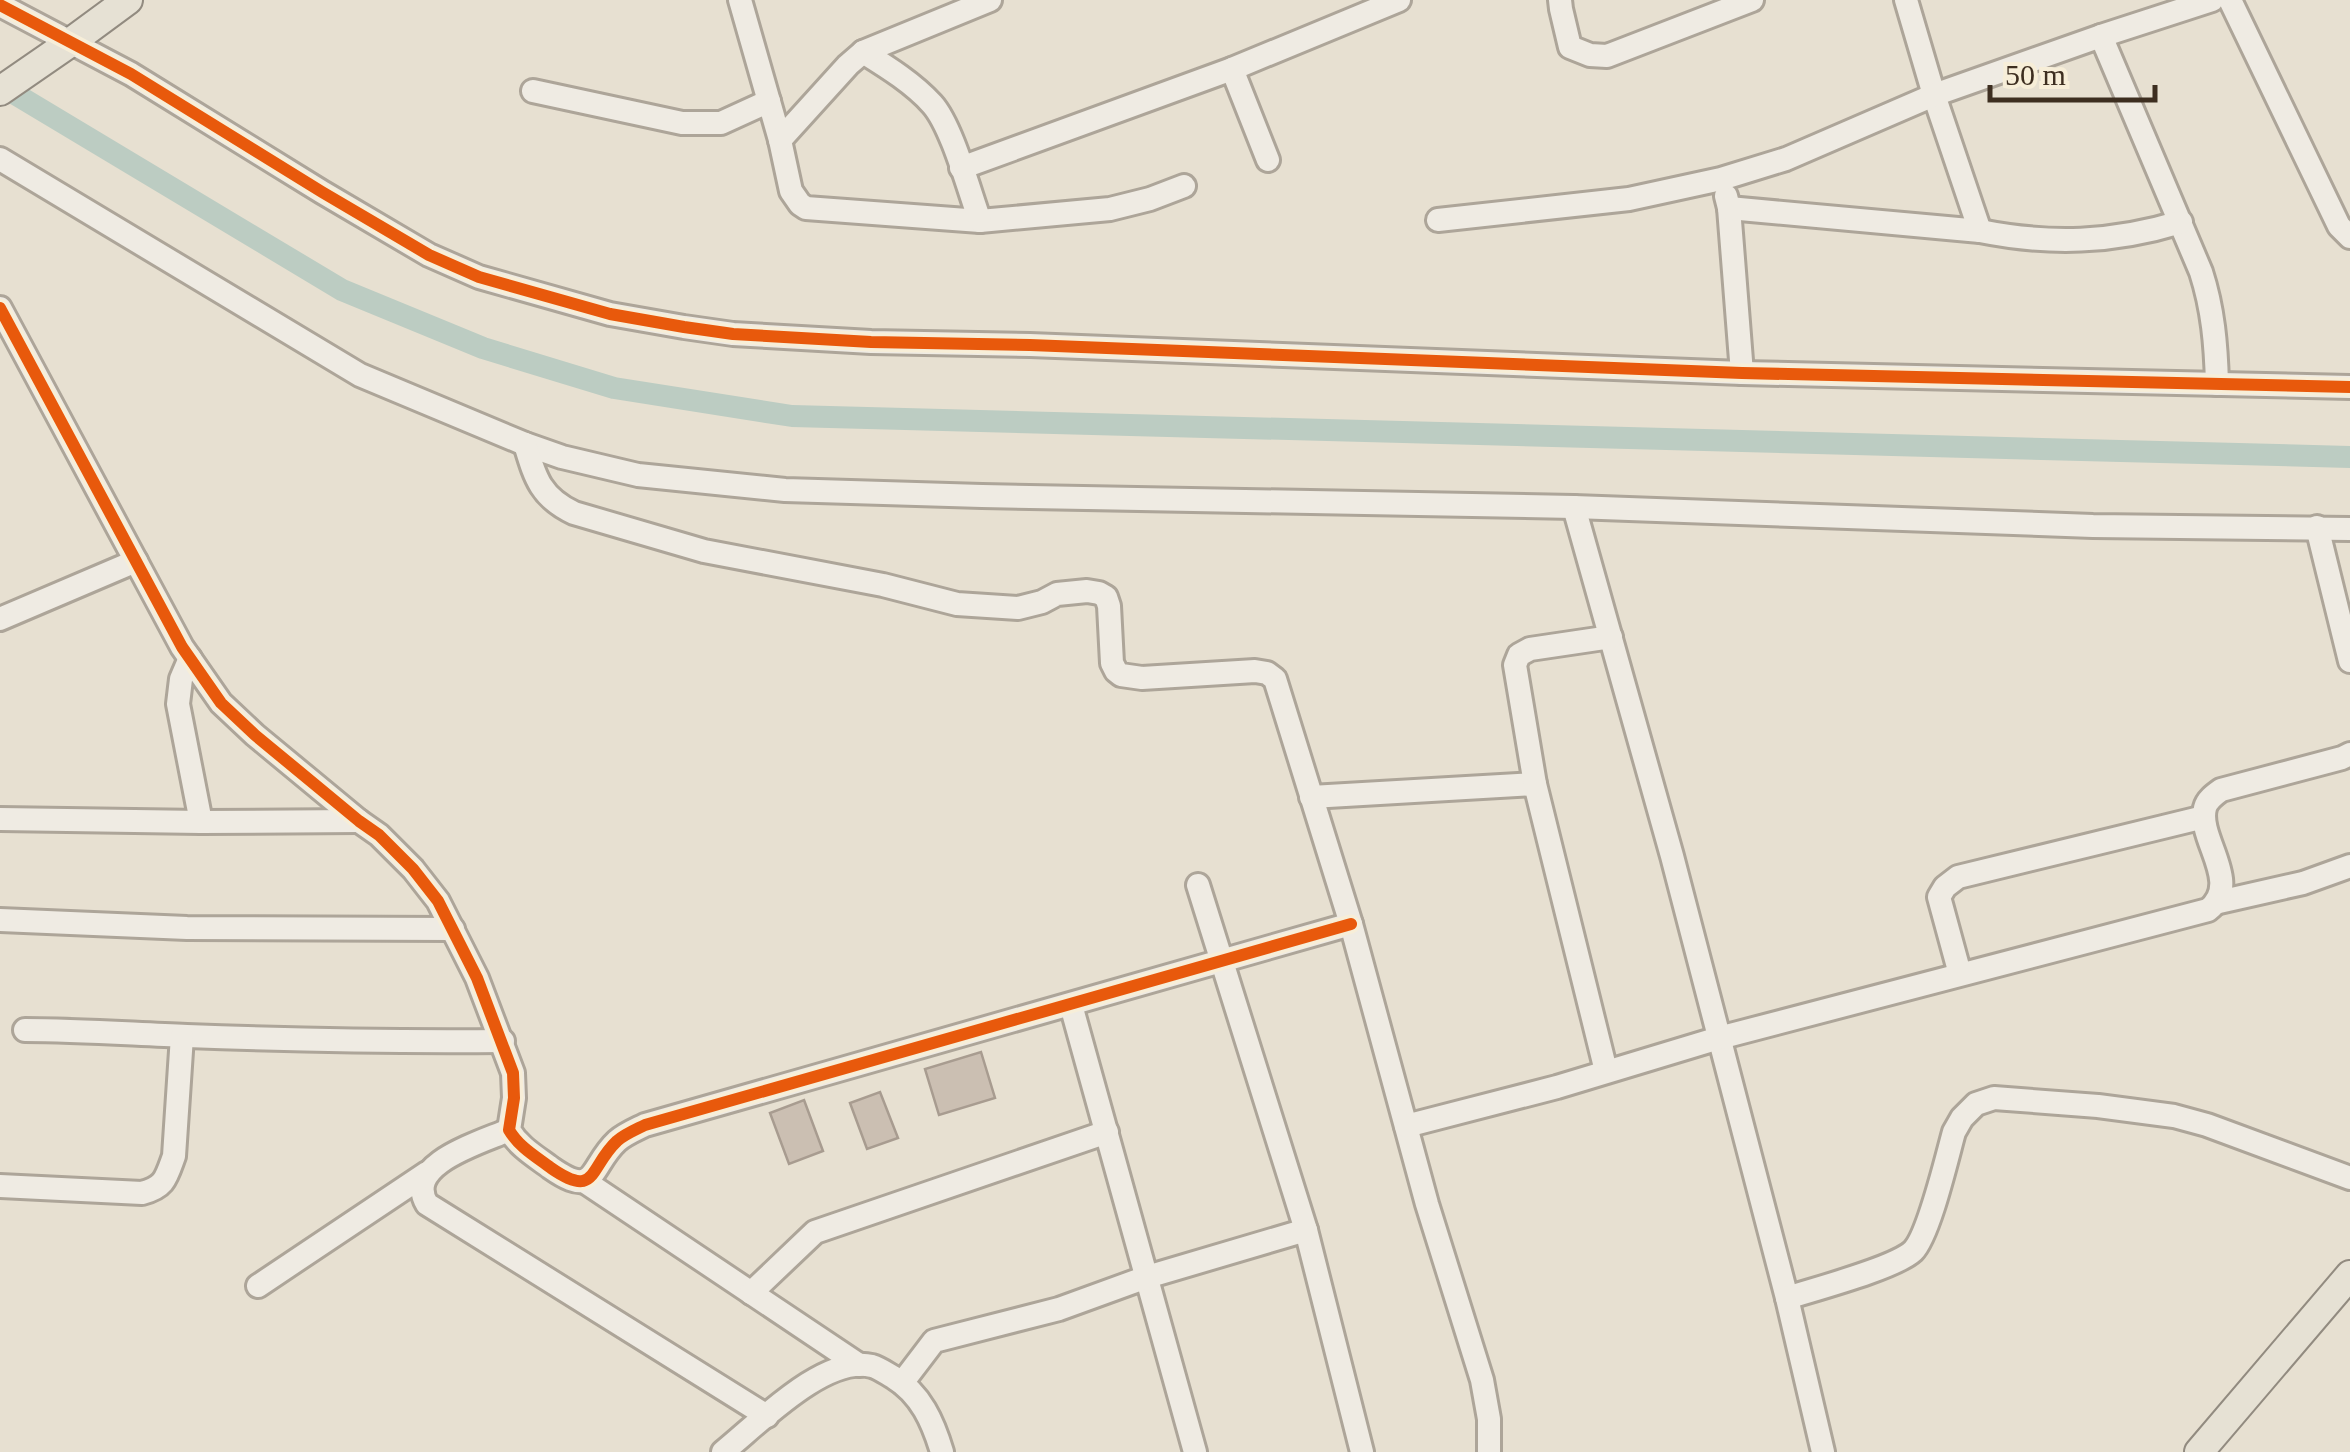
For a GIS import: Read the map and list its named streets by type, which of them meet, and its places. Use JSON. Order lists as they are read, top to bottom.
{
  "scale_bar": "50 m"
}
